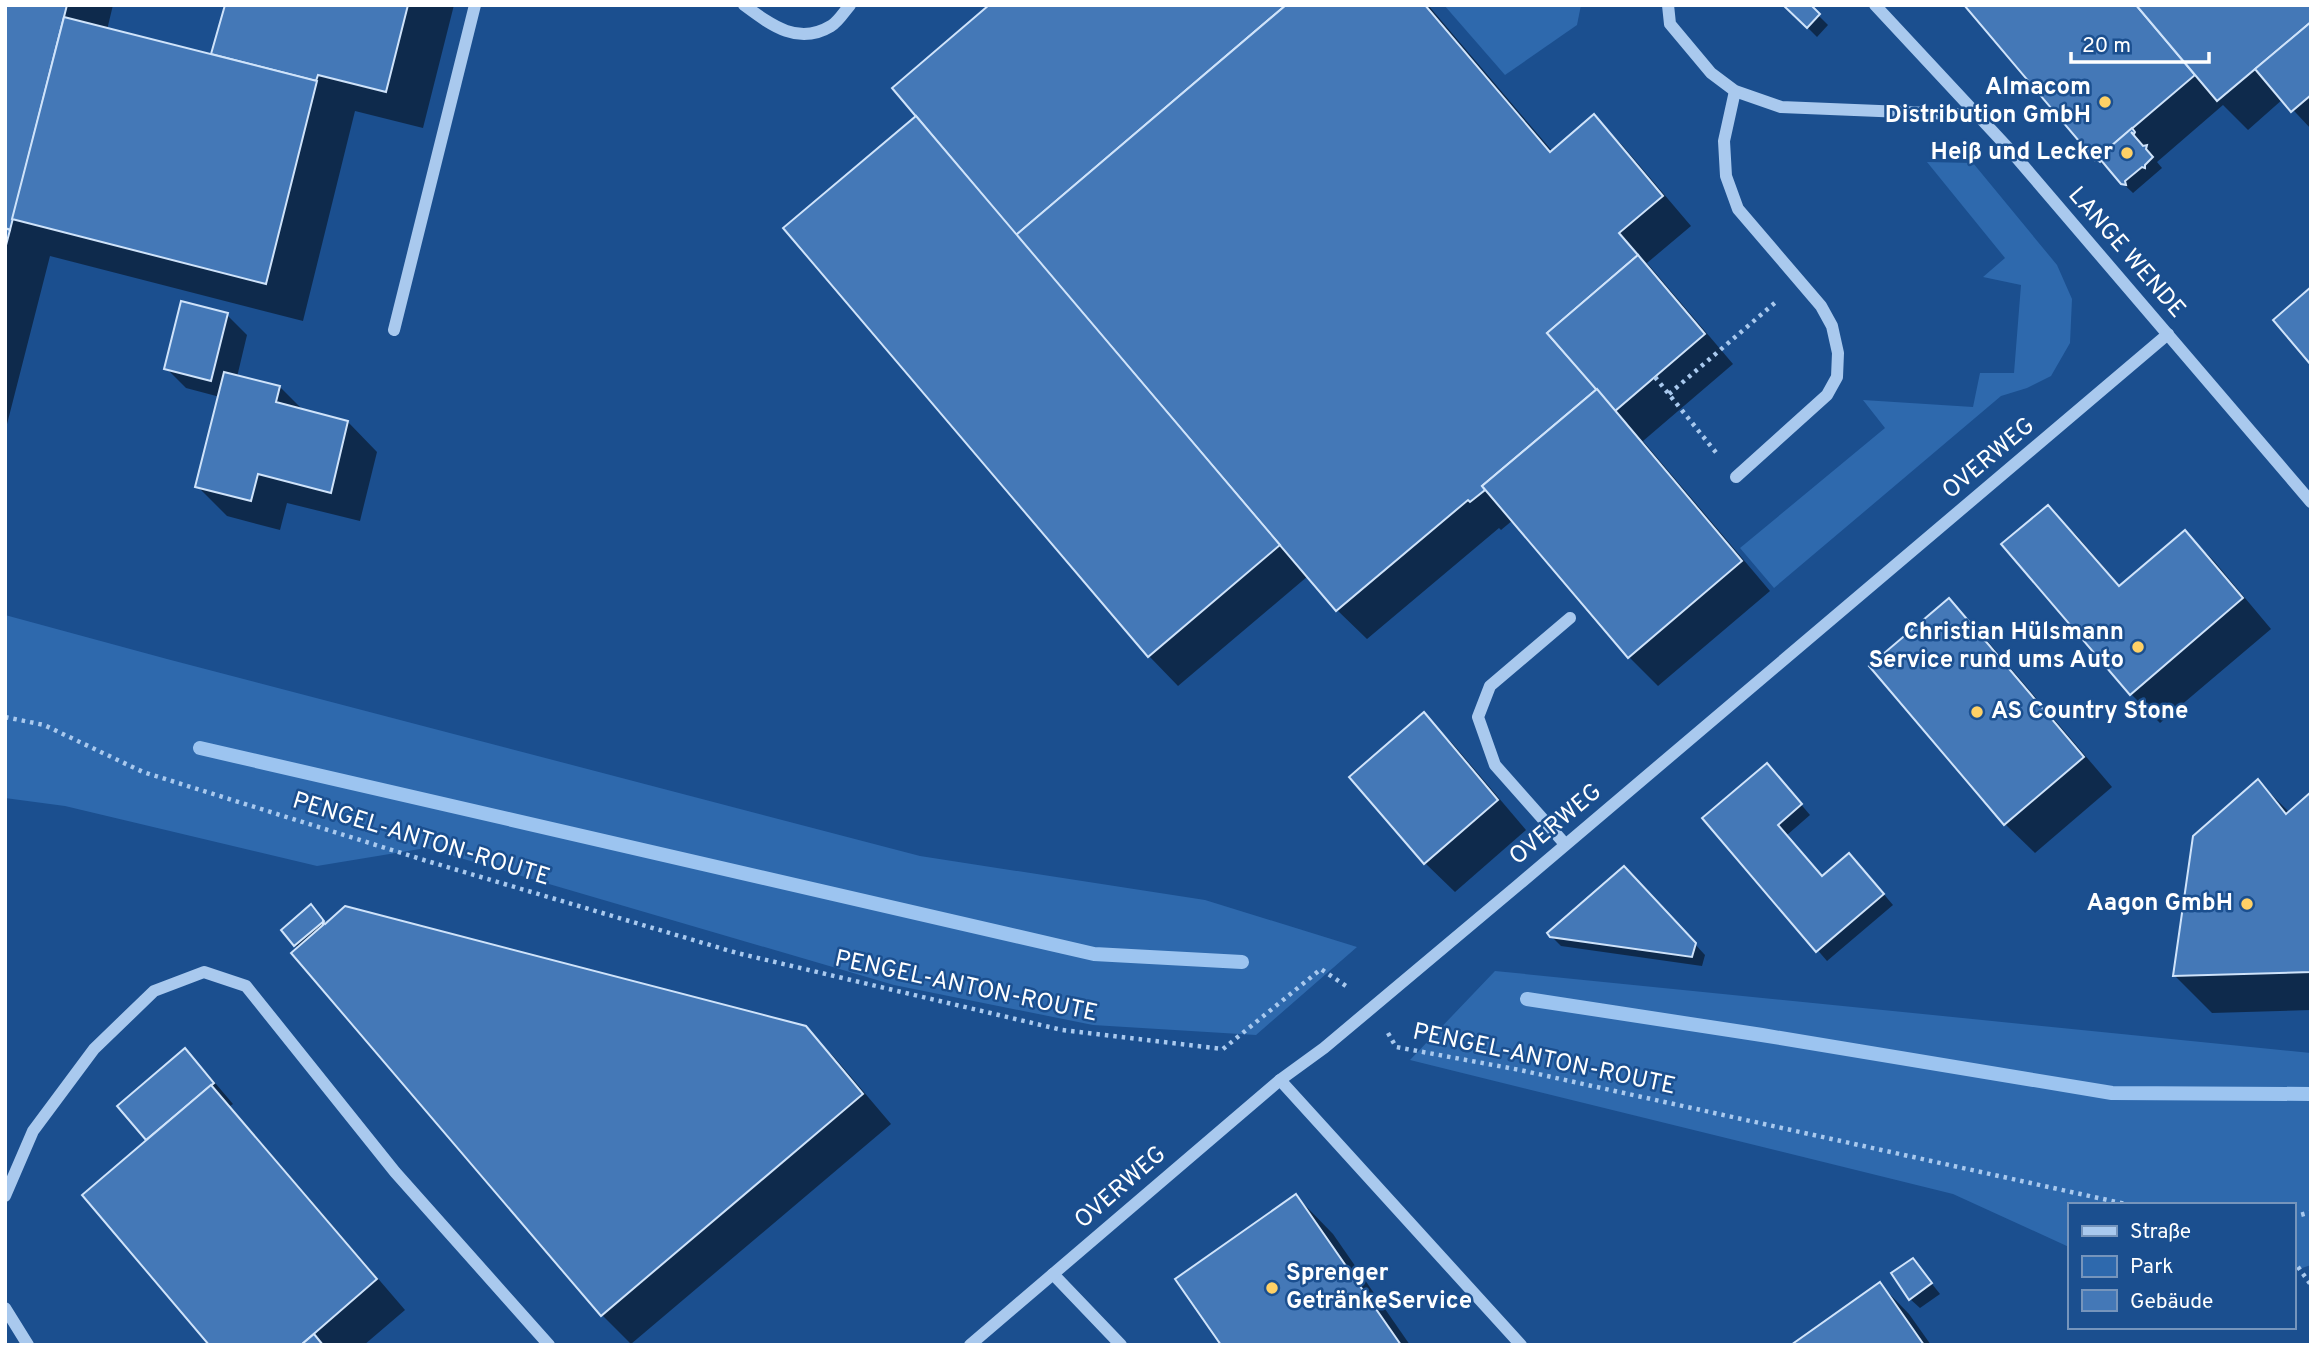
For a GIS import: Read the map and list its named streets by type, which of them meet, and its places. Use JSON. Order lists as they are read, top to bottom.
{
  "streets": {
    "street": ["LANGE WENDE", "OVERWEG"],
    "path": ["PENGEL-ANTON-ROUTE"]
  },
  "crossings": [
    ["LANGE WENDE", "OVERWEG"],
    ["OVERWEG", "PENGEL-ANTON-ROUTE"]
  ],
  "places": [
    "Almacom Distribution GmbH",
    "Heiß und Lecker",
    "Christian Hülsmann Service rund ums Auto",
    "AS Country Stone",
    "Aagon GmbH",
    "Sprenger GetränkeService"
  ],
  "legend": ["Straße", "Park", "Gebäude"],
  "scale_bar": "20 m"
}
